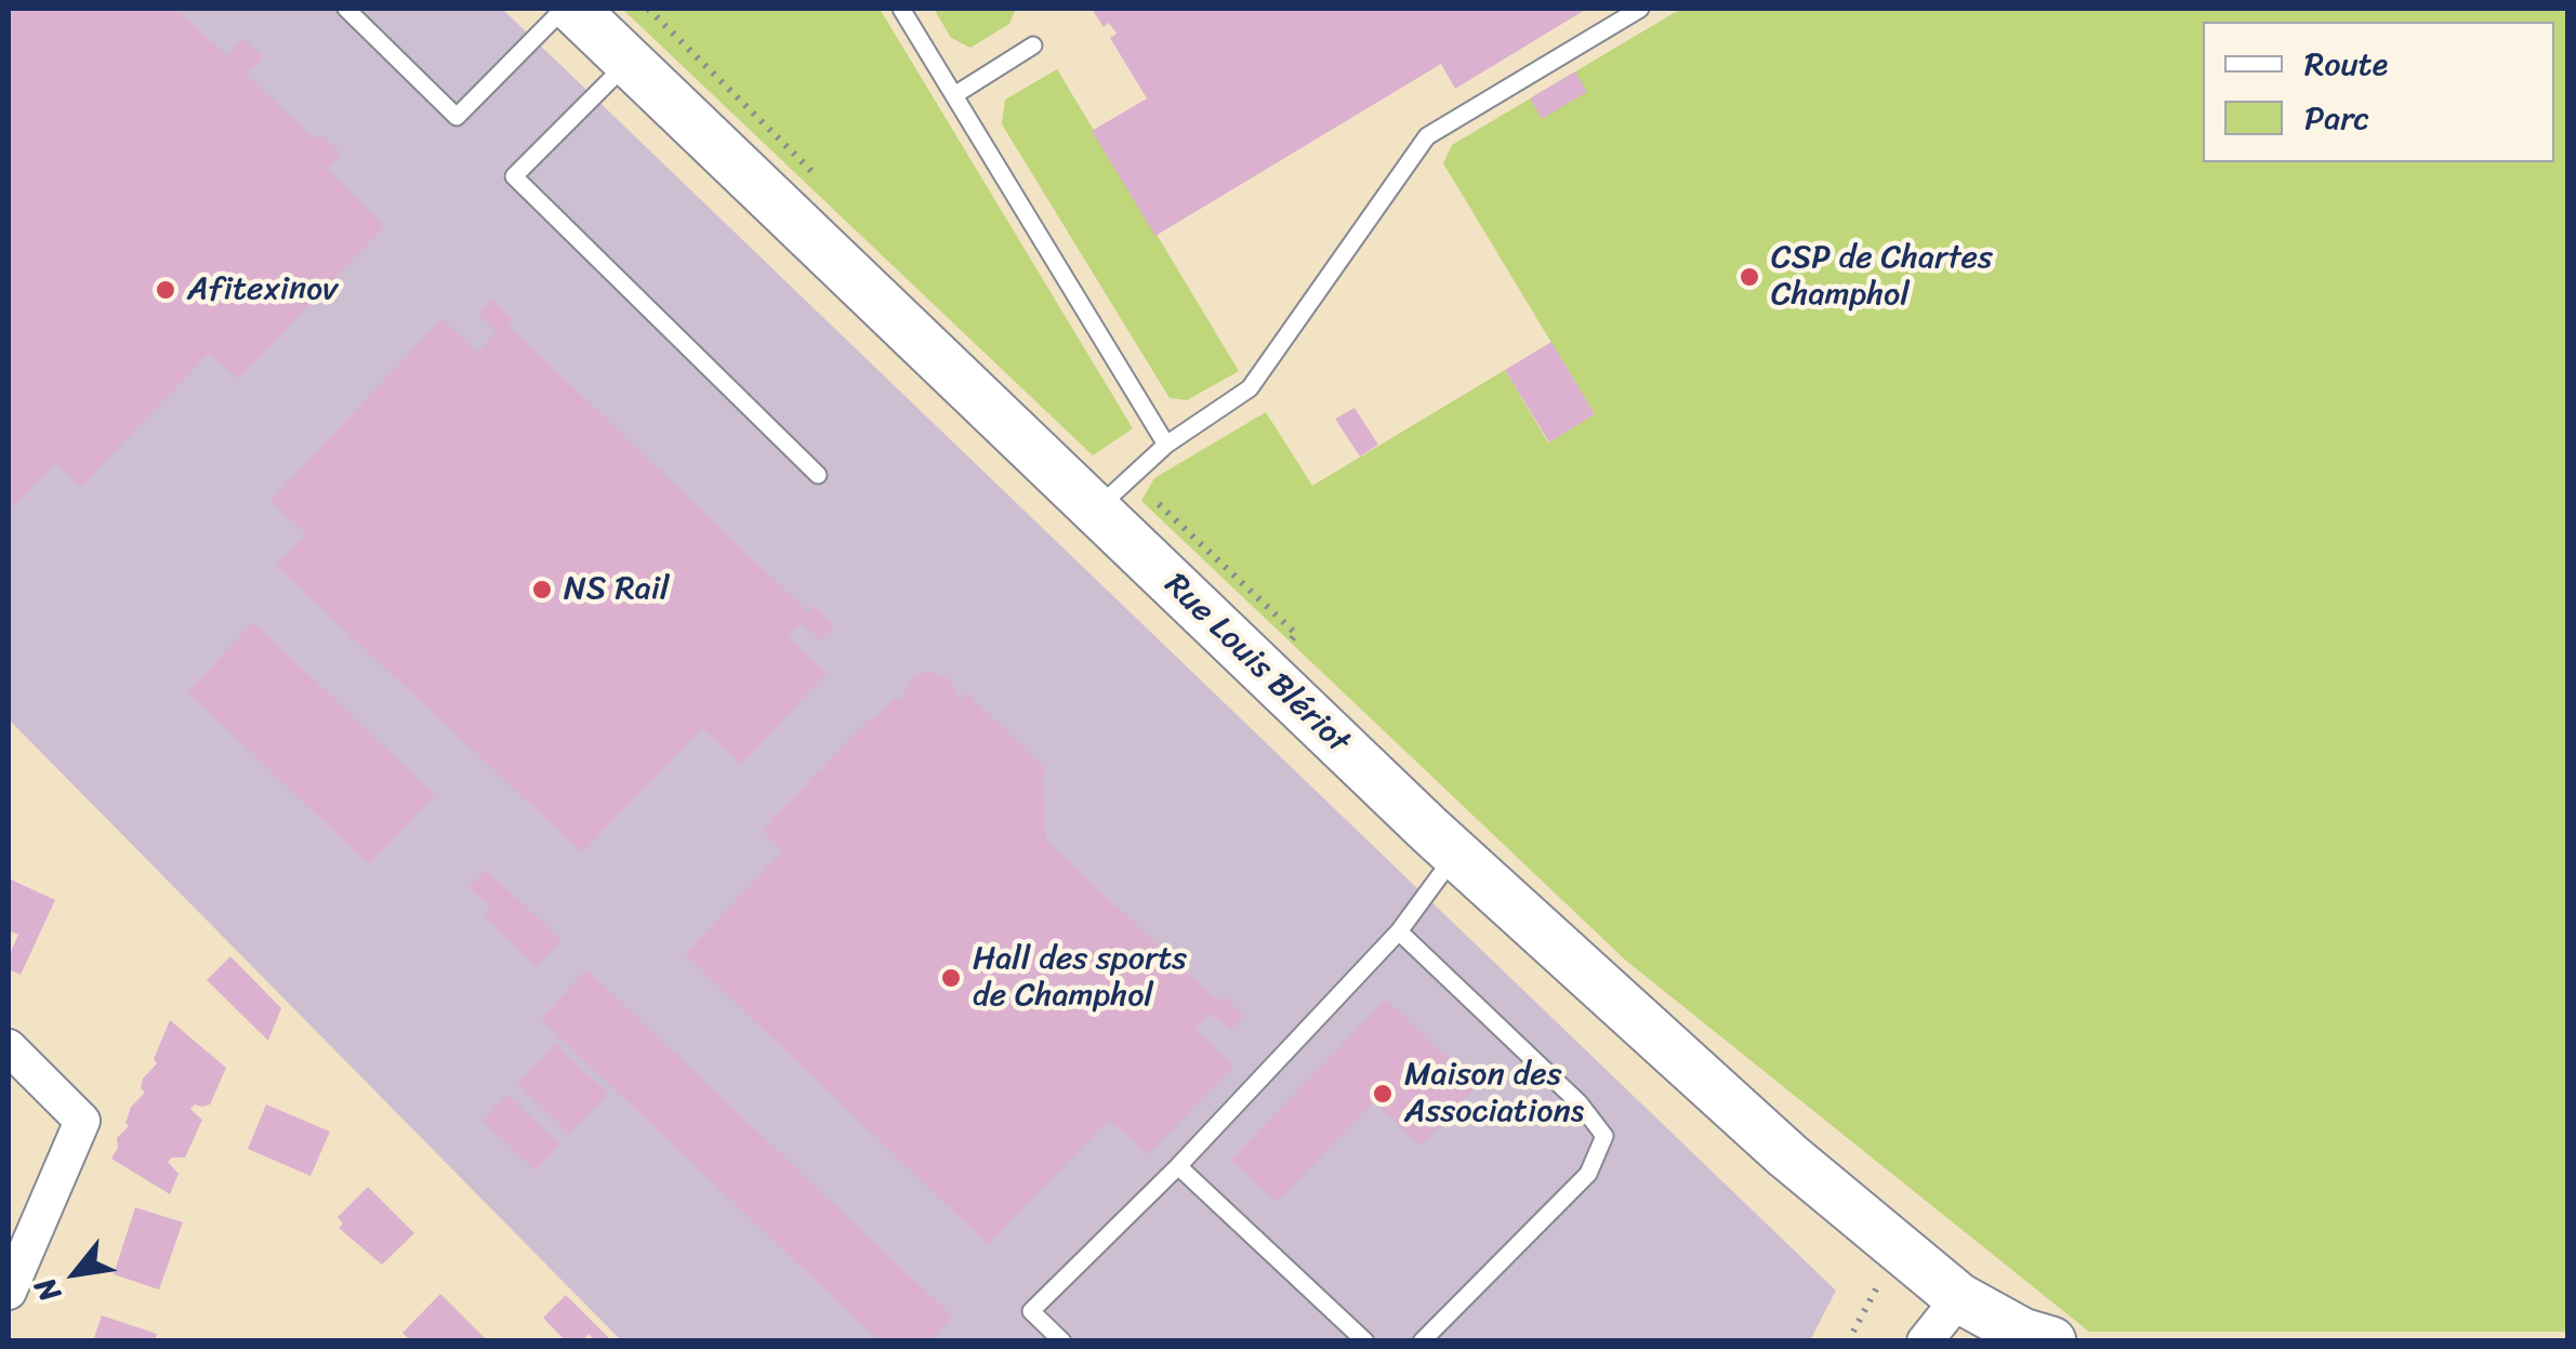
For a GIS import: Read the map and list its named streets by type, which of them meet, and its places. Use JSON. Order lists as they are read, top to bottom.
{
  "streets": {
    "street": ["Rue Louis Blériot"]
  },
  "places": [
    "CSP de Chartes Champhol",
    "Afitexinov",
    "NS Rail",
    "Hall des sports de Champhol",
    "Maison des Associations"
  ],
  "legend": ["Route", "Parc"],
  "north": "bottom left"
}
